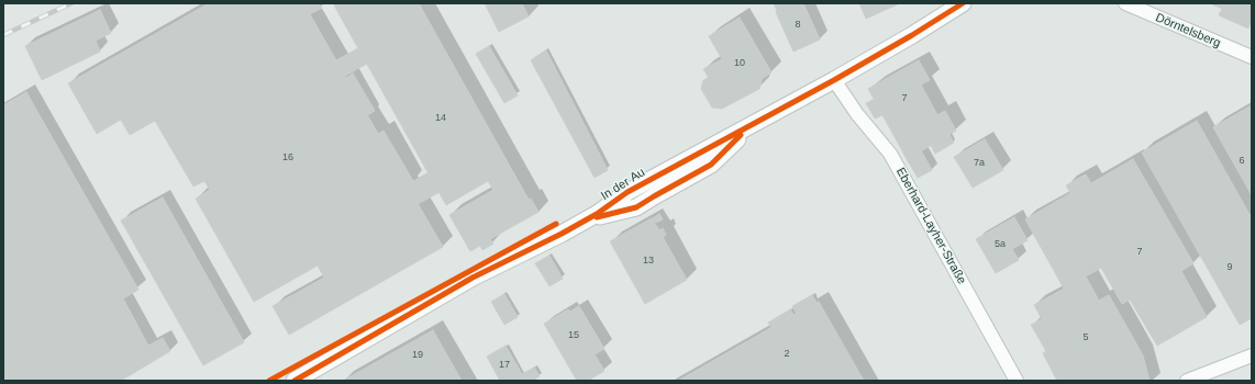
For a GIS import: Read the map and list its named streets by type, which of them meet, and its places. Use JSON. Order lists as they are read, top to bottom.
{
  "streets": {
    "street": ["Dörntelsberg", "In der Au", "Eberhard-Layher-Straße"]
  },
  "crossings": [
    ["In der Au", "Eberhard-Layher-Straße"]
  ],
  "house_numbers": [
    "8",
    "10",
    "7",
    "14",
    "16",
    "6",
    "7a",
    "5a",
    "7",
    "13",
    "9",
    "15",
    "5",
    "2",
    "19",
    "17"
  ]
}
